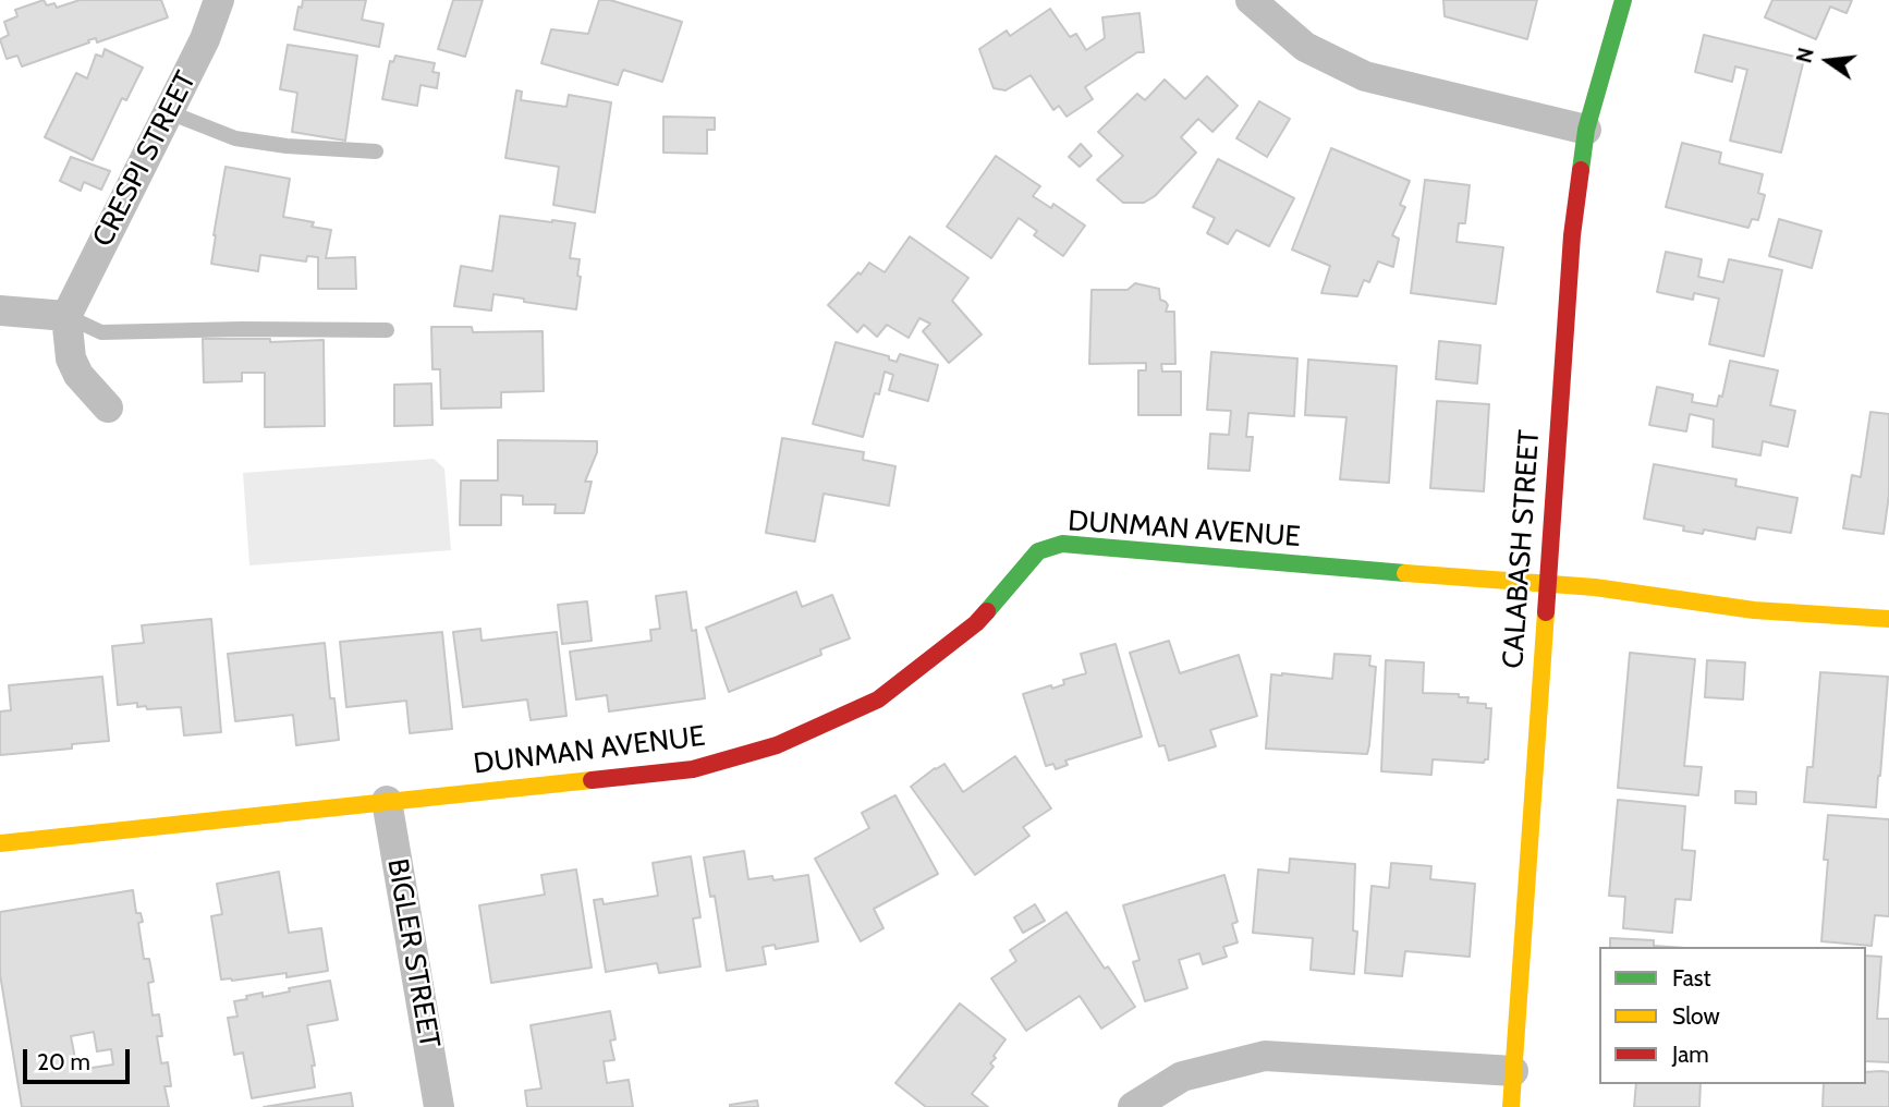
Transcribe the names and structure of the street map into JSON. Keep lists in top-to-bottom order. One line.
{"streets":{"street":["CRESPI STREET","DUNMAN AVENUE","CALABASH STREET","BIGLER STREET"]},"crossings":[["DUNMAN AVENUE","CALABASH STREET"],["DUNMAN AVENUE","BIGLER STREET"]],"legend":["Fast","Slow","Jam"],"scale_bar":"20 m","north":"left"}
